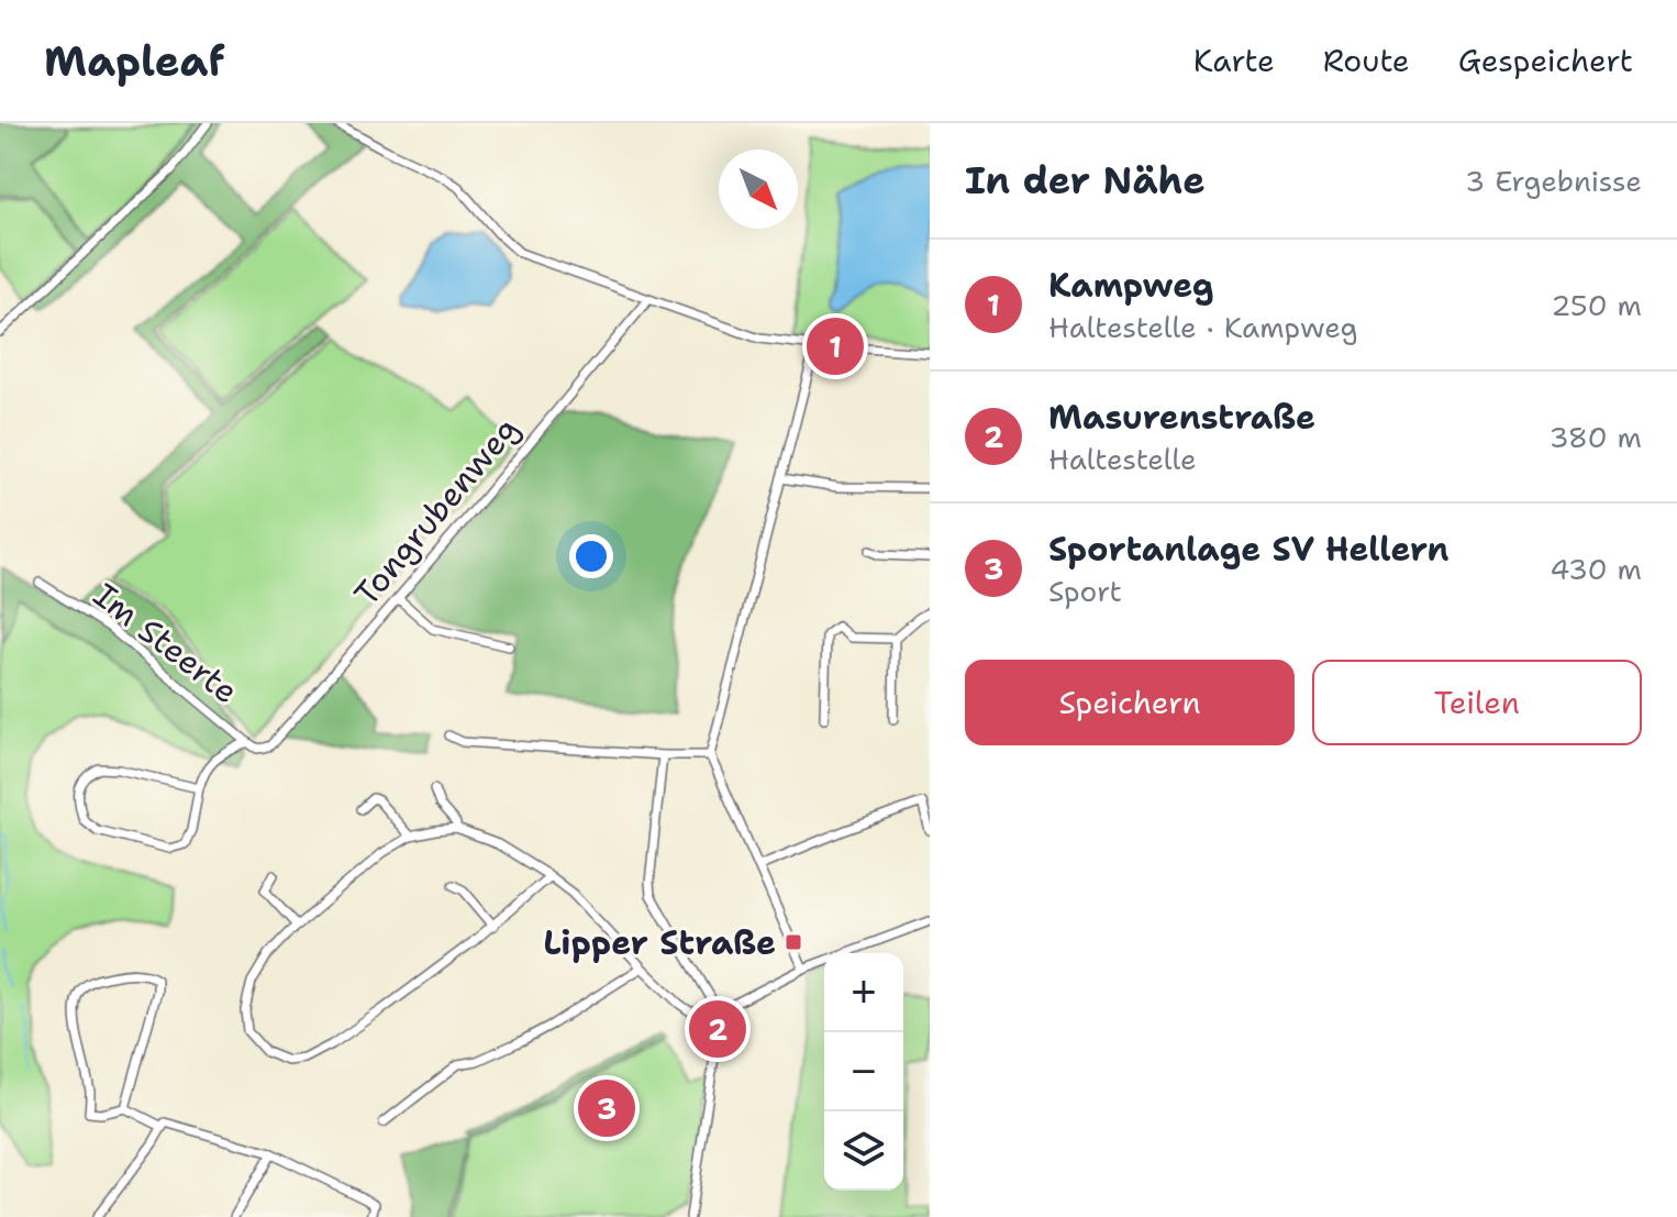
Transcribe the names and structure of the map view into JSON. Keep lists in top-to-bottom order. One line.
{"streets":{"street":["Tongrubenweg","Im Steerte"]},"crossings":[["Tongrubenweg","Im Steerte"]],"places":{"transit":["Lipper Straße"]},"north":"bottom right","page":{"header":"Mapleaf","nav":["Karte","Route","Gespeichert"],"heading":["In der Nähe","3 Ergebnisse"],"list":[{"mark":"1","name":"Kampweg","note":"Haltestelle · Kampweg","value":"250 m"},{"mark":"2","name":"Masurenstraße","note":"Haltestelle","value":"380 m"},{"mark":"3","name":"Sportanlage SV Hellern","note":"Sport","value":"430 m"}],"pins":["1","2","3"],"buttons":["Speichern","Teilen"],"map_buttons":["+","−"]}}
